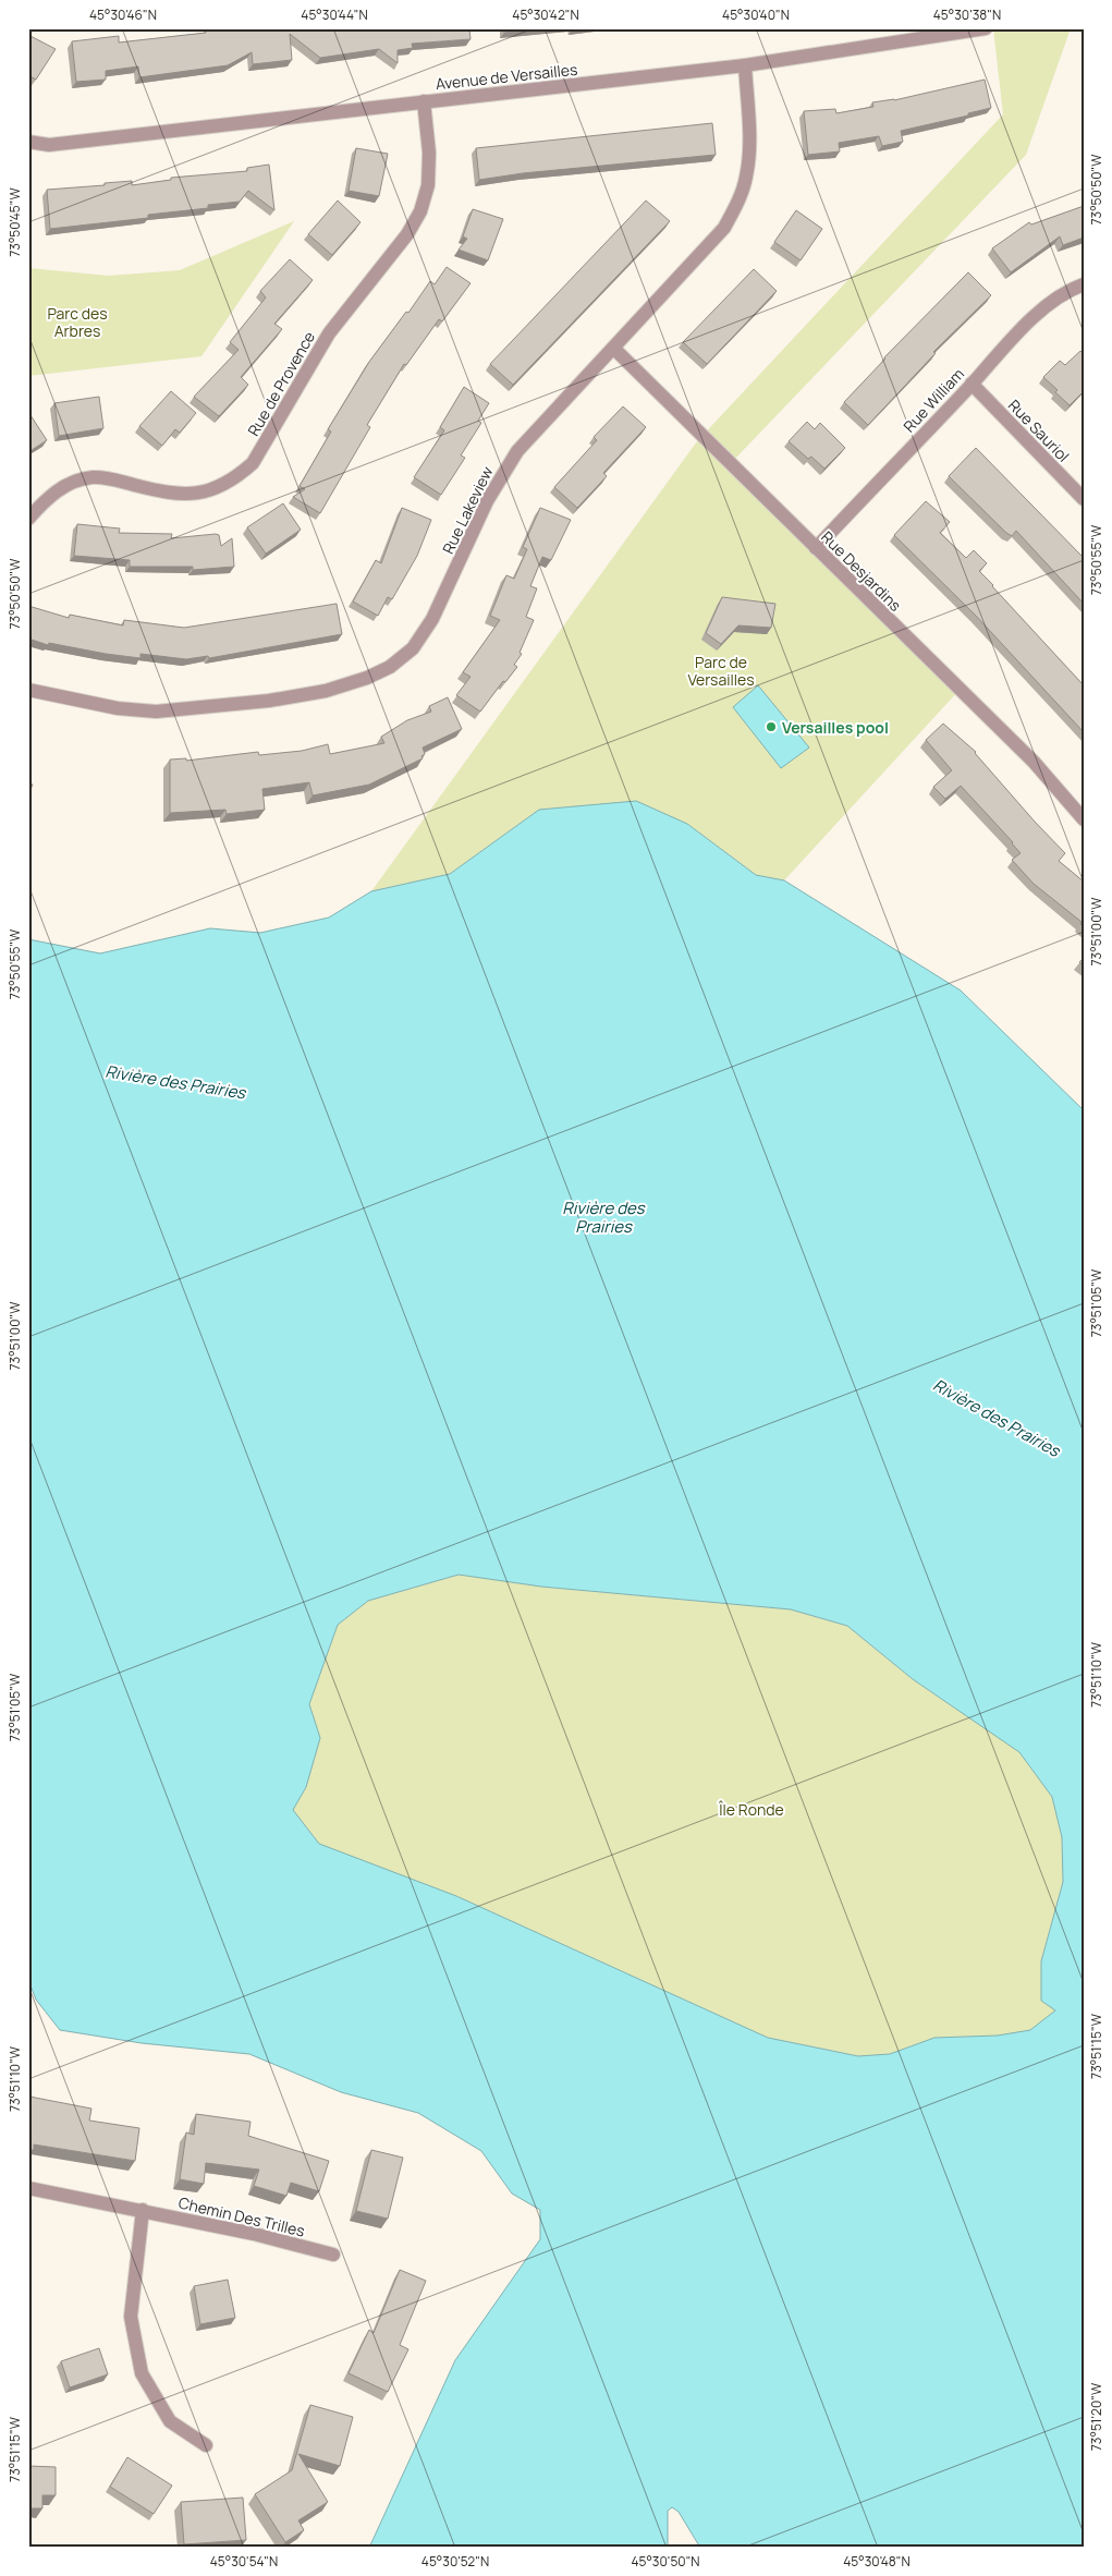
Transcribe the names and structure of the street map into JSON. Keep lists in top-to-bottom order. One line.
{"streets":{"street":["Avenue de Versailles","Rue de Provence","Rue William","Rue Sauriol","Rue Lakeview","Rue Desjardins","Chemin Des Trilles"]},"crossings":[["Avenue de Versailles","Rue de Provence"],["Avenue de Versailles","Rue Lakeview"],["Rue William","Rue Sauriol"],["Rue William","Rue Desjardins"],["Rue Lakeview","Rue Desjardins"]],"water":["Rivière des Prairies"],"parks":["Parc des Arbres","Parc de Versailles","Île Ronde"],"places":["Versailles pool"],"coordinates":["45°30'46\"N","45°30'44\"N","45°30'42\"N","45°30'40\"N","45°30'38\"N","73°50'50\"W","73°50'45\"W","73°50'55\"W","73°51'00\"W","73°51'05\"W","73°51'10\"W","73°51'15\"W","73°51'20\"W","45°30'54\"N","45°30'52\"N","45°30'50\"N","45°30'48\"N"]}
